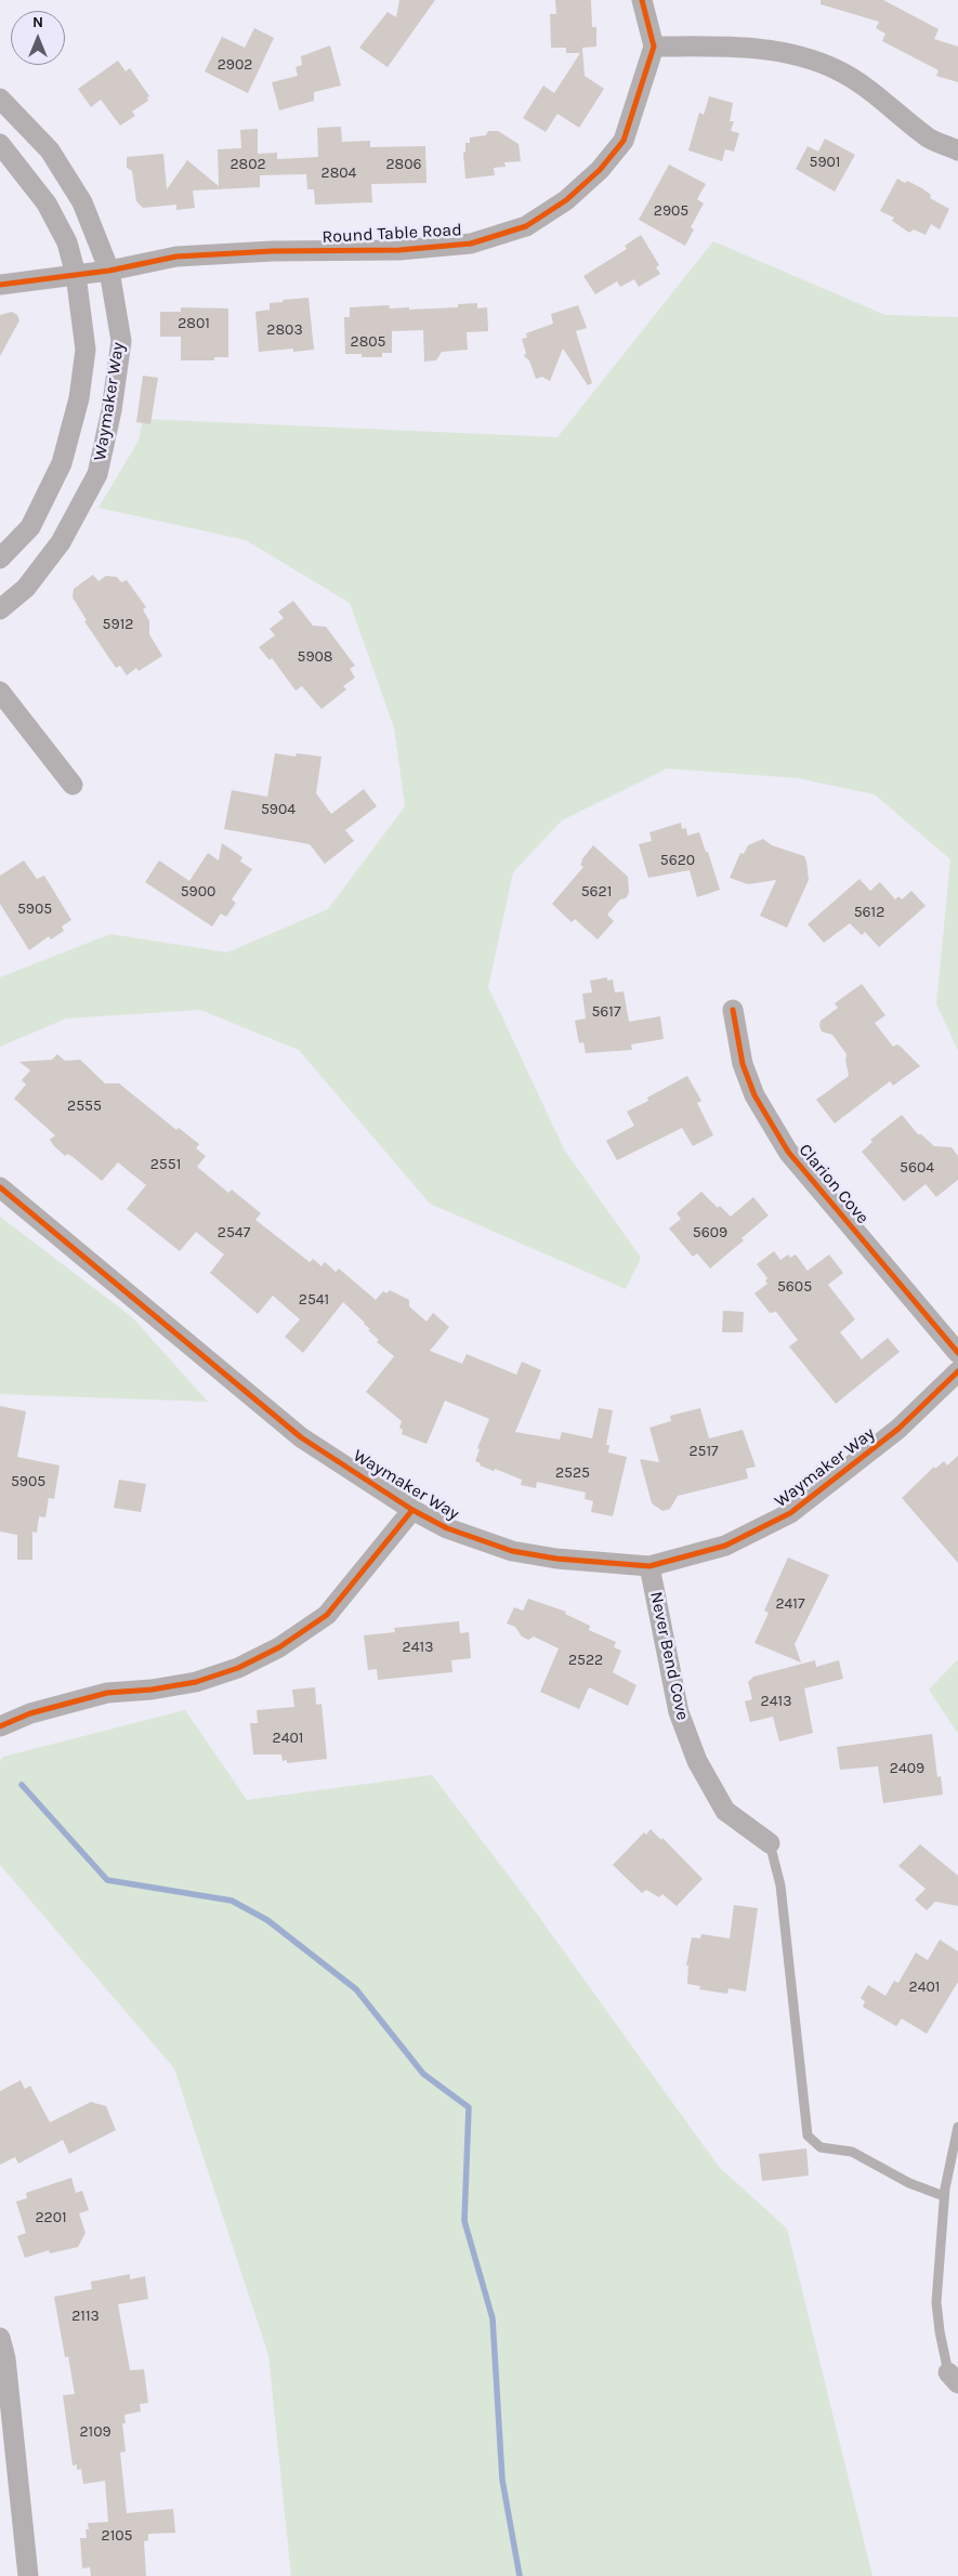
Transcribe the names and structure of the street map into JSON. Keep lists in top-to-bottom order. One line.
{"streets":{"street":["Round Table Road","Waymaker Way","Clarion Cove","Never Bend Cove"]},"crossings":[["Round Table Road","Waymaker Way"],["Waymaker Way","Never Bend Cove"]],"house_numbers":["2902","5901","2802","2806","2804","2905","2801","2803","2805","5912","5908","5904","5620","5900","5621","5905","5612","5617","2555","2551","5604","2547","5609","5605","2541","2517","2525","5905","2417","2413","2522","2413","2401","2409","2401","2201","2113","2109","2105"],"north":"top"}
